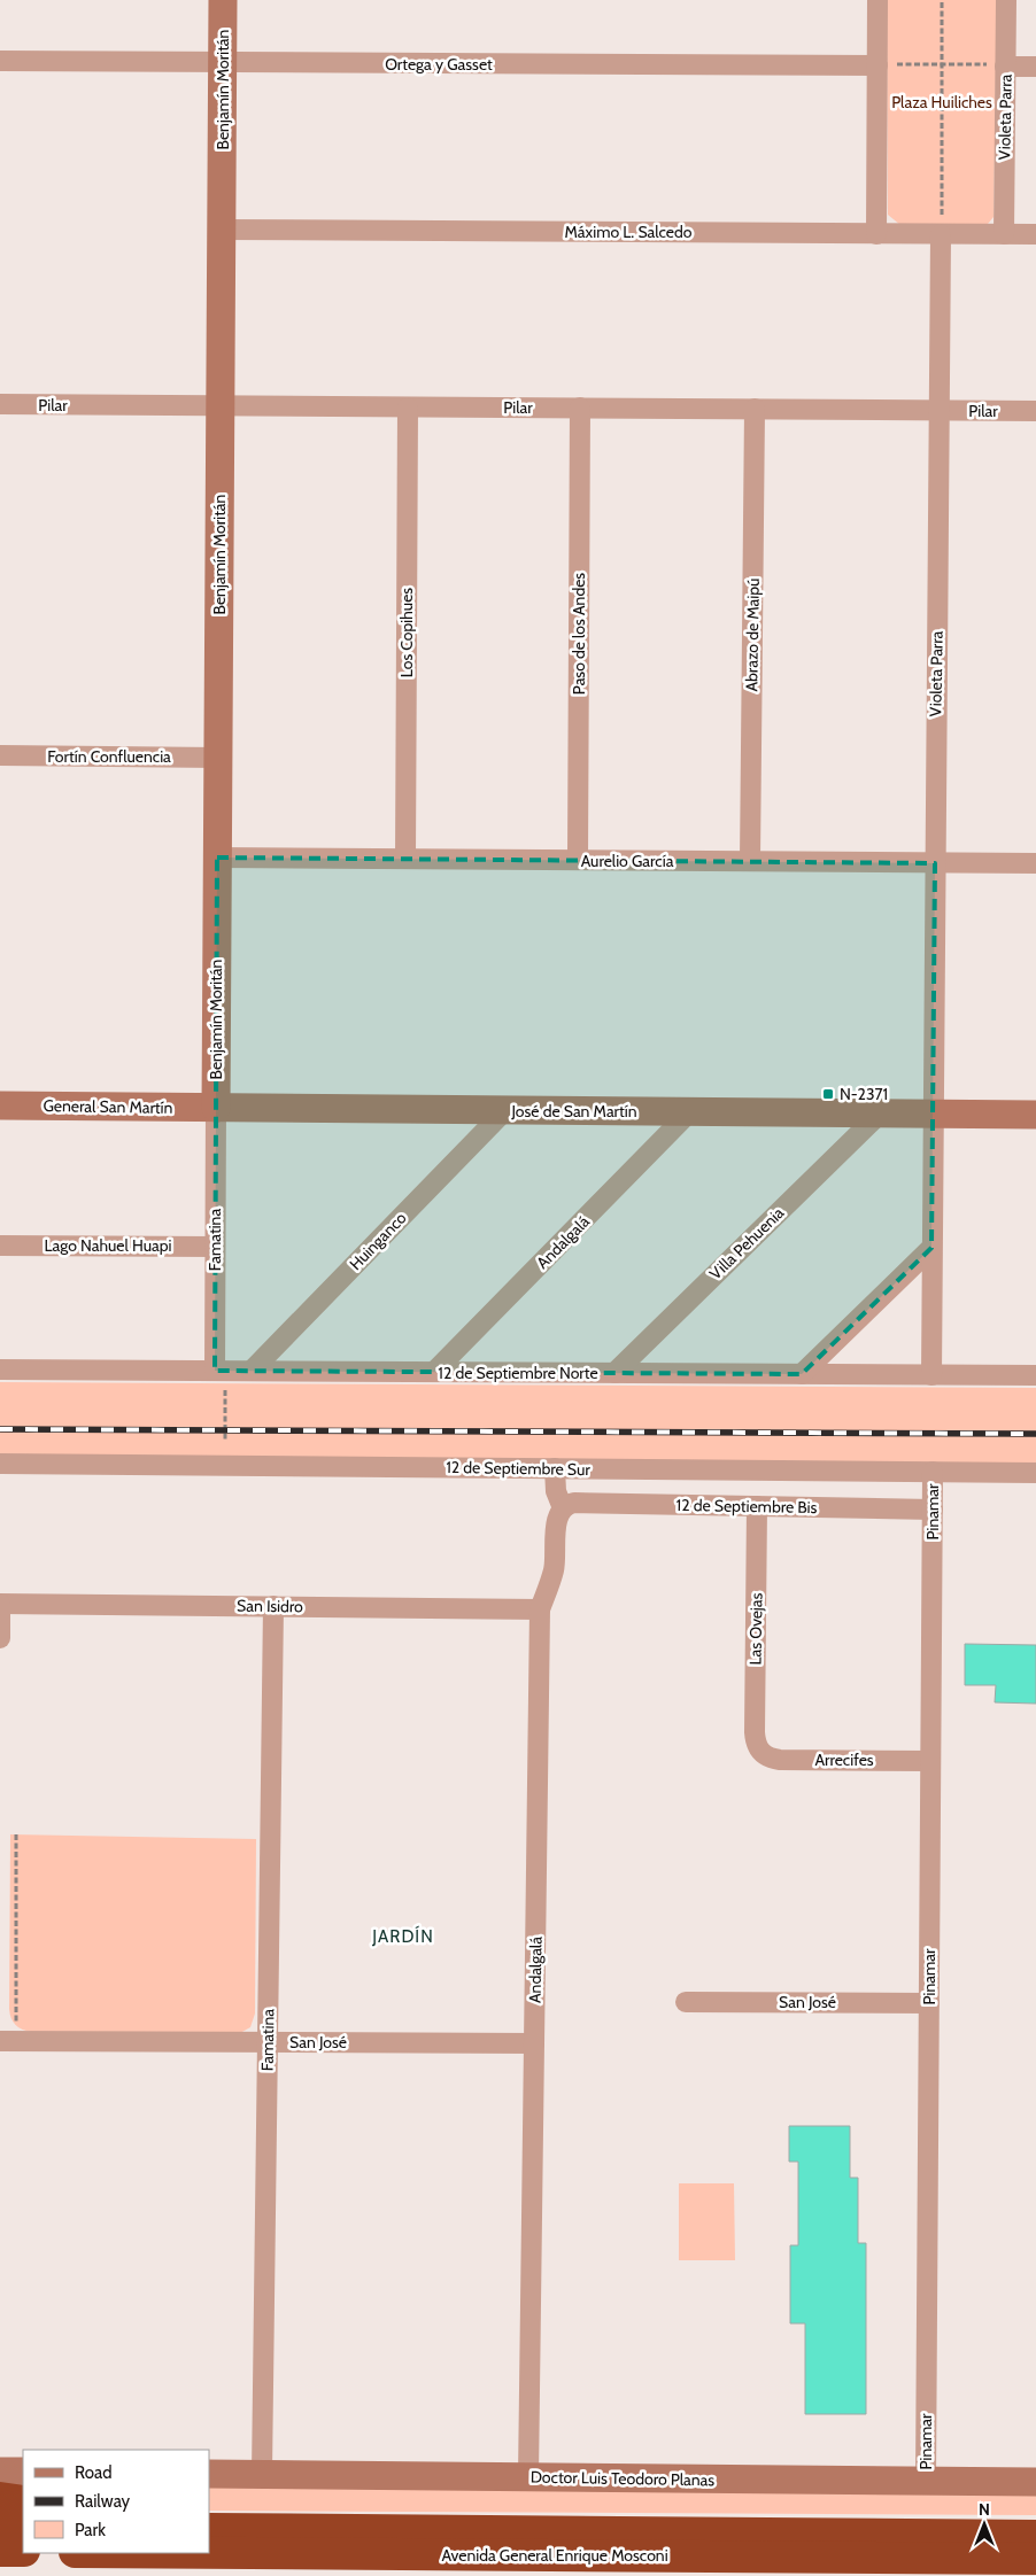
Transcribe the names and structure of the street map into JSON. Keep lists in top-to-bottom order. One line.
{"streets":{"highway":["Avenida General Enrique Mosconi"],"street":["Ortega y Gasset","Benjamín Moritán","Violeta Parra","Máximo L. Salcedo","Pilar","Los Copihues","Paso de los Andes","Abrazo de Maipú","Fortín Confluencia","Aurelio García","General San Martín","José de San Martín","Famatina","Huinganco","Andalgalá","Villa Pehuenia","Lago Nahuel Huapi","12 de Septiembre Norte","12 de Septiembre Sur","12 de Septiembre Bis","Pinamar","San Isidro","Las Ovejas","Arrecifes","San José","Doctor Luis Teodoro Planas"]},"crossings":[["Ortega y Gasset","Benjamín Moritán"],["Benjamín Moritán","Máximo L. Salcedo"],["Benjamín Moritán","Pilar"],["Benjamín Moritán","Fortín Confluencia"],["Benjamín Moritán","Aurelio García"],["Benjamín Moritán","General San Martín"],["Benjamín Moritán","José de San Martín"],["Benjamín Moritán","Famatina"],["Violeta Parra","Máximo L. Salcedo"],["Violeta Parra","Pilar"],["Violeta Parra","Aurelio García"],["Violeta Parra","José de San Martín"],["Pilar","Los Copihues"],["Pilar","Paso de los Andes"],["Pilar","Abrazo de Maipú"],["Los Copihues","Aurelio García"],["Paso de los Andes","Aurelio García"],["Abrazo de Maipú","Aurelio García"],["General San Martín","José de San Martín"],["General San Martín","Famatina"],["José de San Martín","Famatina"],["José de San Martín","Huinganco"],["José de San Martín","Andalgalá"],["José de San Martín","Villa Pehuenia"],["Famatina","Lago Nahuel Huapi"],["Famatina","12 de Septiembre Norte"],["Famatina","San Isidro"],["Famatina","San José"],["Famatina","Doctor Luis Teodoro Planas"],["Huinganco","12 de Septiembre Norte"],["Andalgalá","12 de Septiembre Norte"],["Andalgalá","12 de Septiembre Bis"],["Andalgalá","San Isidro"],["Andalgalá","San José"],["Andalgalá","Doctor Luis Teodoro Planas"],["Villa Pehuenia","12 de Septiembre Norte"],["12 de Septiembre Sur","Pinamar"],["12 de Septiembre Bis","Pinamar"],["12 de Septiembre Bis","Las Ovejas"],["Pinamar","Arrecifes"],["Pinamar","San José"],["Pinamar","Doctor Luis Teodoro Planas"],["Las Ovejas","Arrecifes"]],"districts":["JARDÍN"],"parks":["Plaza Huiliches"],"places":{"transit":["N-2371"]},"legend":["Road","Railway","Park"],"north":"top"}
